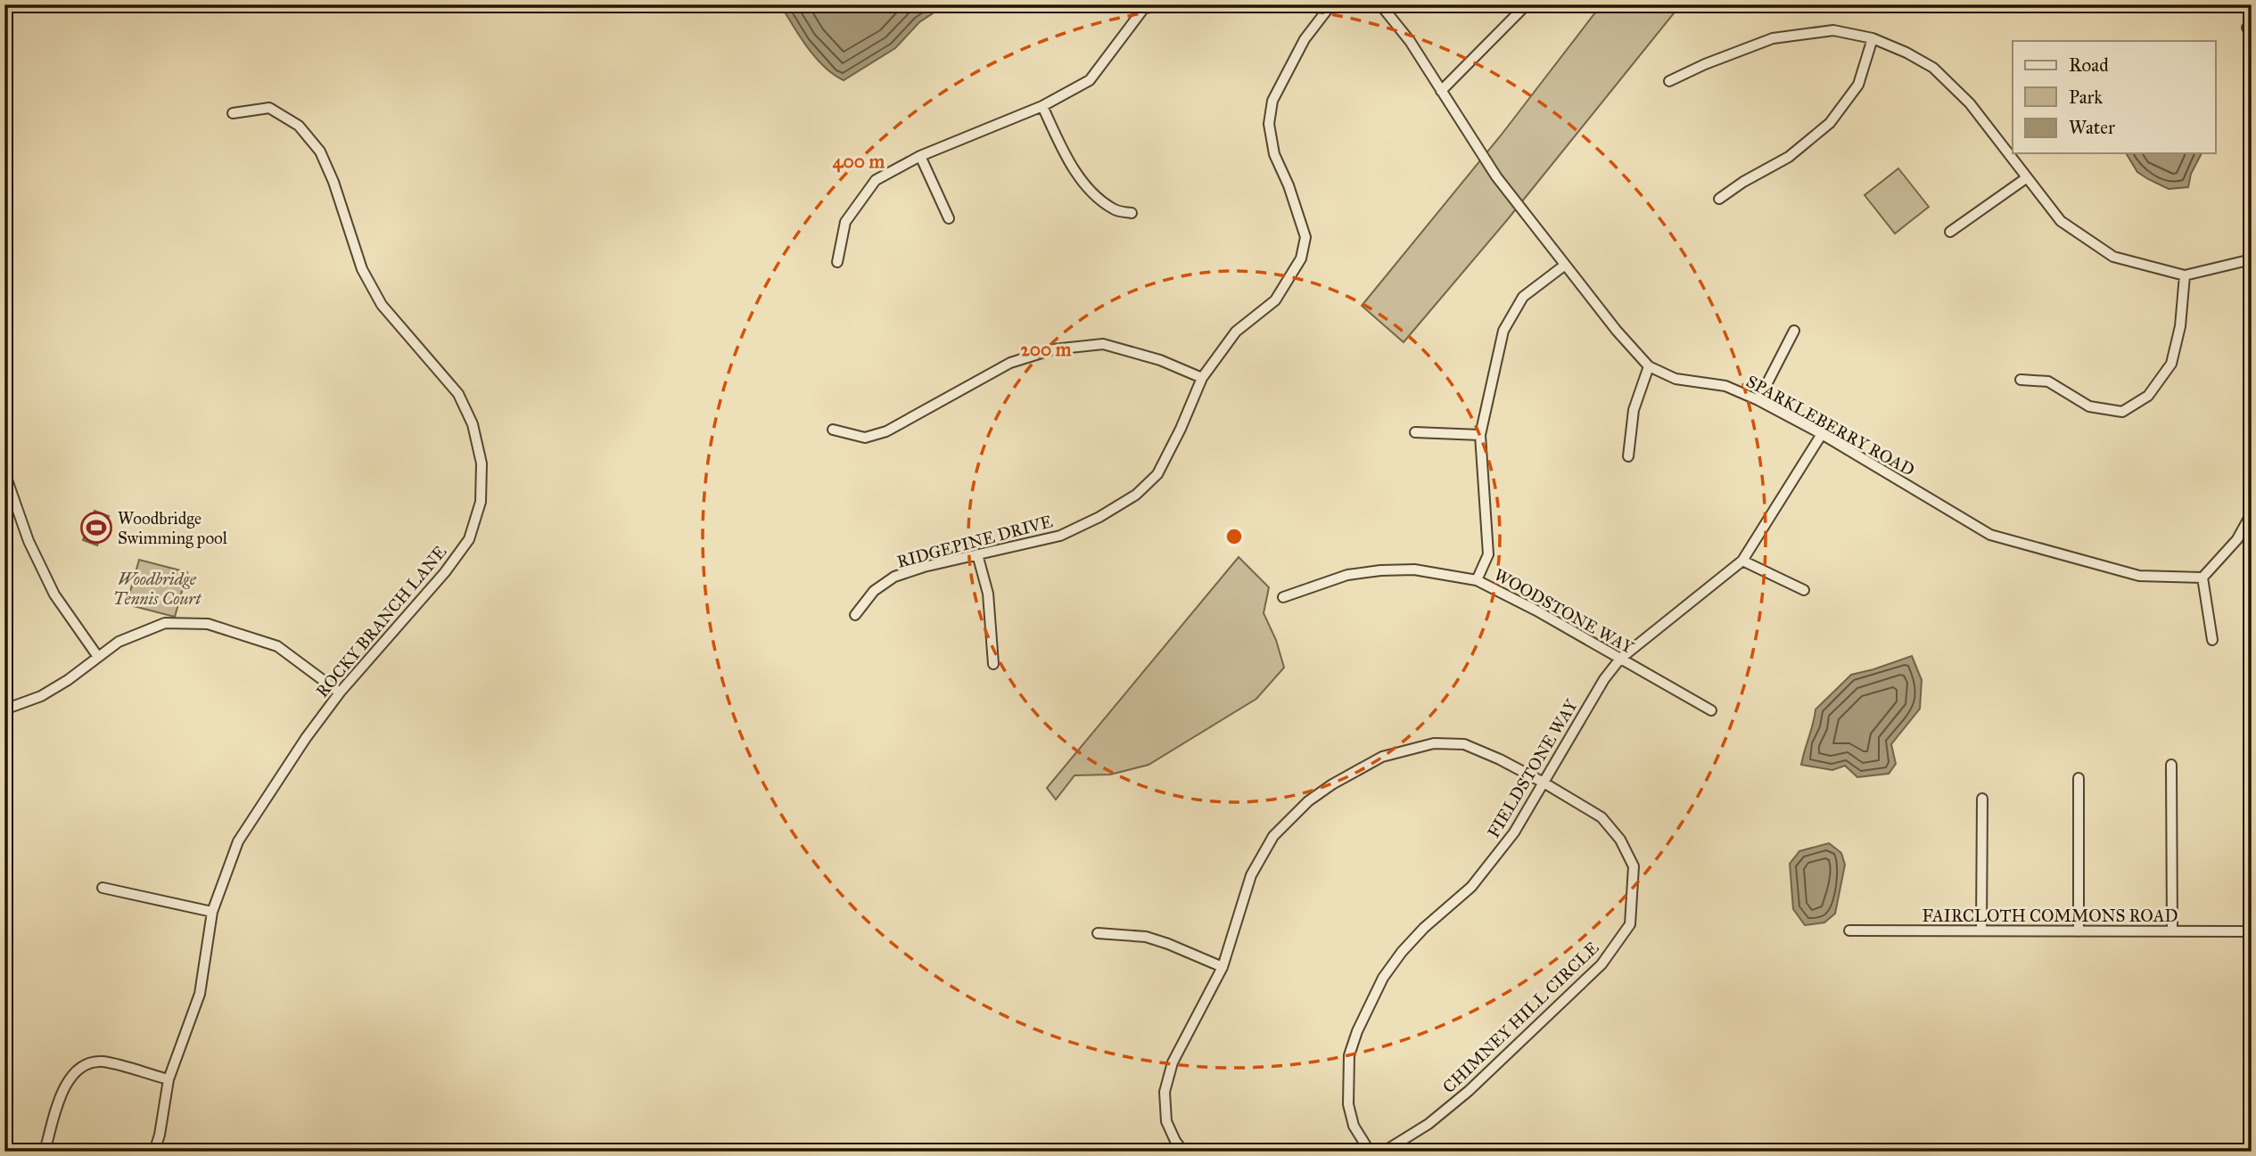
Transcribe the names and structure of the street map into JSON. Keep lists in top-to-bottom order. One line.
{"streets":{"street":["SPARKLEBERRY ROAD","RIDGEPINE DRIVE","WOODSTONE WAY","ROCKY BRANCH LANE","FIELDSTONE WAY","FAIRCLOTH COMMONS ROAD","CHIMNEY HILL CIRCLE"]},"crossings":[["SPARKLEBERRY ROAD","FIELDSTONE WAY"],["WOODSTONE WAY","FIELDSTONE WAY"],["FIELDSTONE WAY","CHIMNEY HILL CIRCLE"]],"parks":["Woodbridge Tennis Court"],"places":{"sports":["Woodbridge Swimming pool"]},"legend":["Road","Park","Water"],"rings":["400 m","200 m"]}
